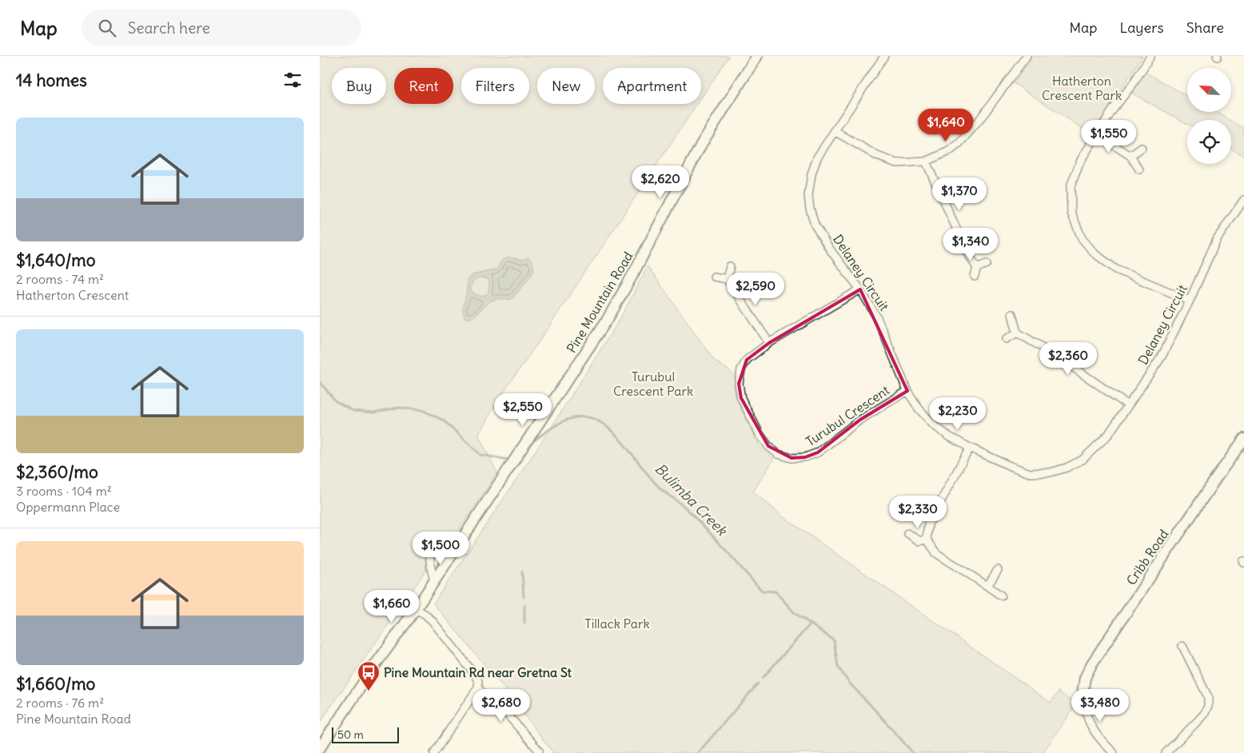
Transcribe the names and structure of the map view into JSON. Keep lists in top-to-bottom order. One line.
{"streets":{"main road":["Pine Mountain Road","Cribb Road"],"street":["Delaney Circuit","Turubul Crescent"]},"crossings":[["Delaney Circuit","Turubul Crescent"]],"water":["Bulimba Creek"],"parks":["Hatherton Crescent Park","Turubul Crescent Park","Tillack Park"],"places":{"bus stop":["Pine Mountain Rd near Gretna St"]},"scale_bar":"50 m","north":"top left","page":{"header":"Map","search":"Search here","nav":["Map","Layers","Share"],"heading":"14 homes","chip":["Buy","Rent","Filters","New","Apartment"],"list":[{"name":"$1,640/mo","note":"2 rooms · 74 m² · Hatherton Crescent"},{"name":"$2,360/mo","note":"3 rooms · 104 m² · Oppermann Place"},{"name":"$1,660/mo","note":"2 rooms · 76 m² · Pine Mountain Road"}],"price":["$1,640","$1,550","$2,620","$1,370","$1,340","$2,590","$2,360","$2,550","$2,230","$2,330","$1,500","$1,660","$2,680","$3,480"],"scale":"50 m"}}
